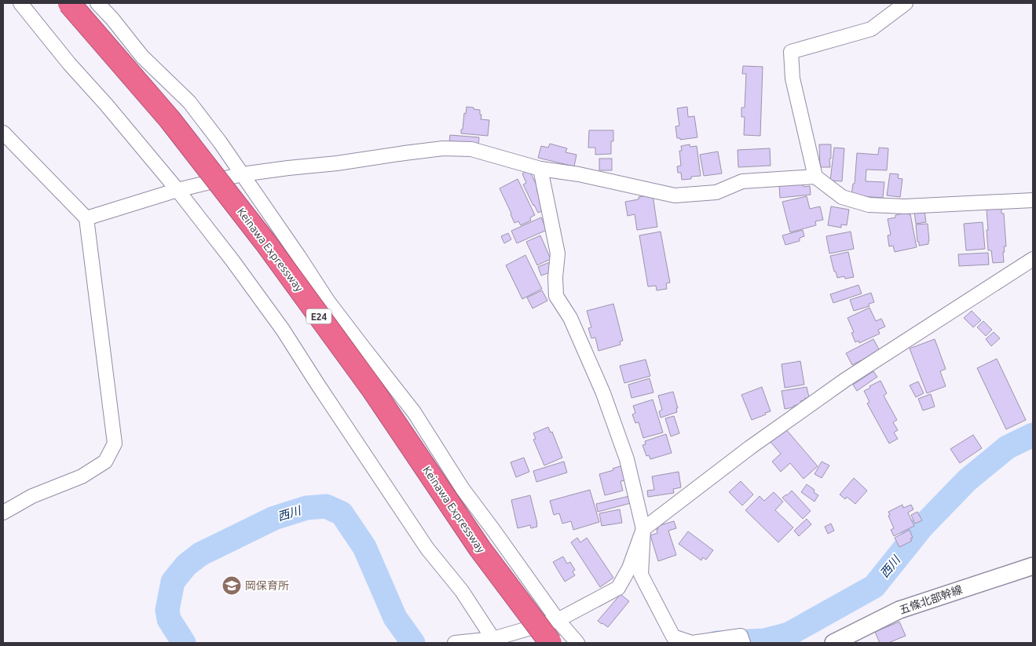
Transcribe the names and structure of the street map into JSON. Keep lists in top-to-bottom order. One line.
{"streets":{"highway":["Keinawa Expressway","E24"],"street":["五條北部幹線"]},"water":["西川"],"places":{"school or university":["岡保育所"]}}
